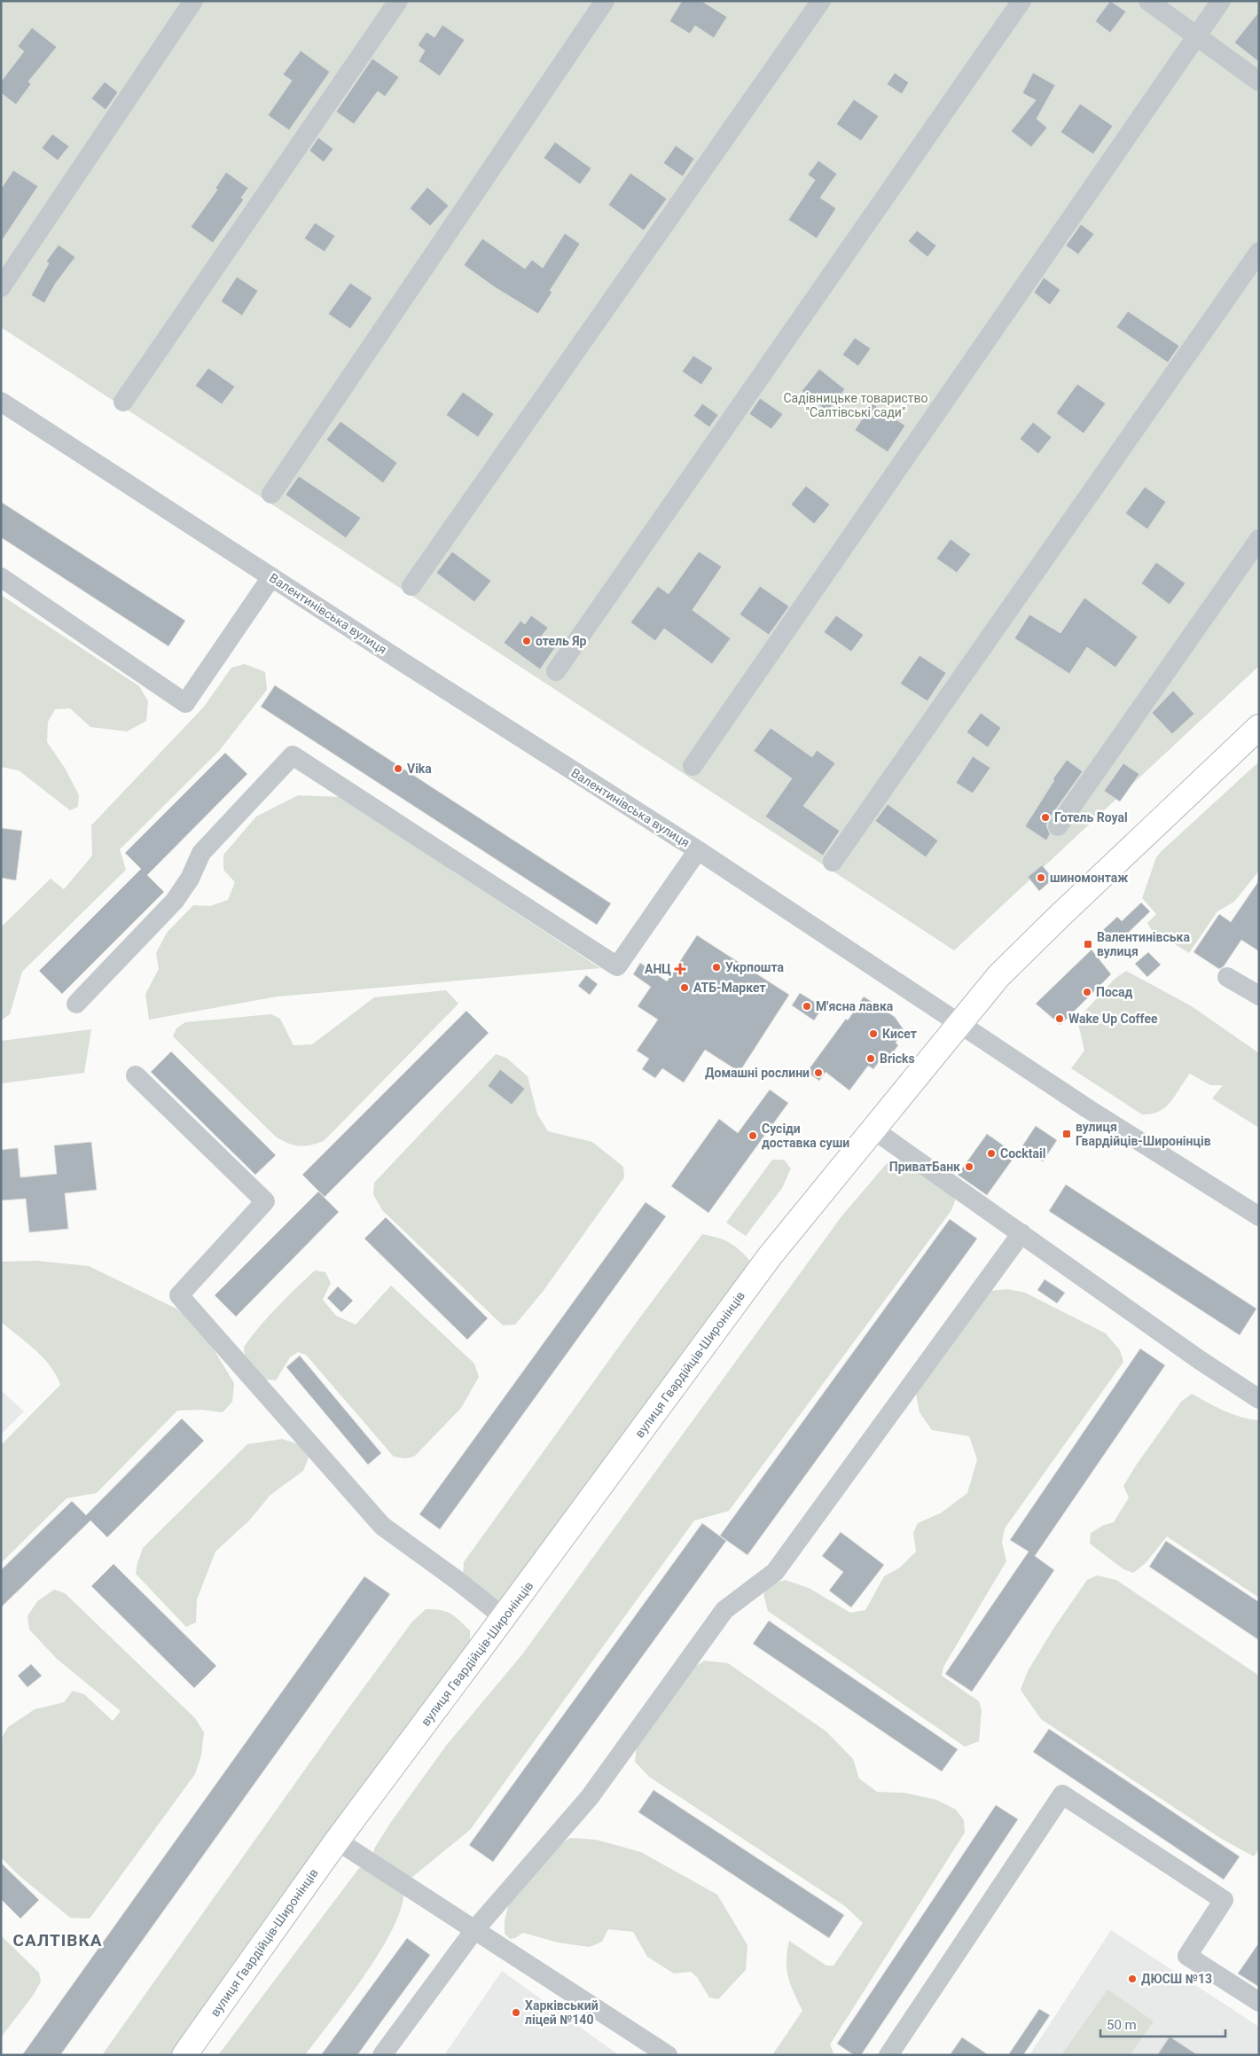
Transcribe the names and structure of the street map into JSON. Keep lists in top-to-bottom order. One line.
{"streets":{"main road":["вулиця Гвардійців-Широнінців"],"street":["Валентинівська вулиця"]},"crossings":[["Валентинівська вулиця","вулиця Гвардійців-Широнінців"]],"districts":["САЛТІВКА"],"parks":["Садівницьке товариство \"Салтівські сади\""],"places":{"other":["отель Яр","Vika","Готель Royal","шиномонтаж","Укрпошта","АТБ-Маркет","Посад","М'ясна лавка","Wake Up Coffee","Кисет","Bricks","Домашні рослини","Сусіди доставка суши","Cocktail","ПриватБанк","ДЮСШ №13","Харківський ліцей №140"],"transit":["Валентинівська вулиця","вулиця Гвардійців-Широнінців"],"health":["АНЦ"]},"scale_bar":"50 m"}
